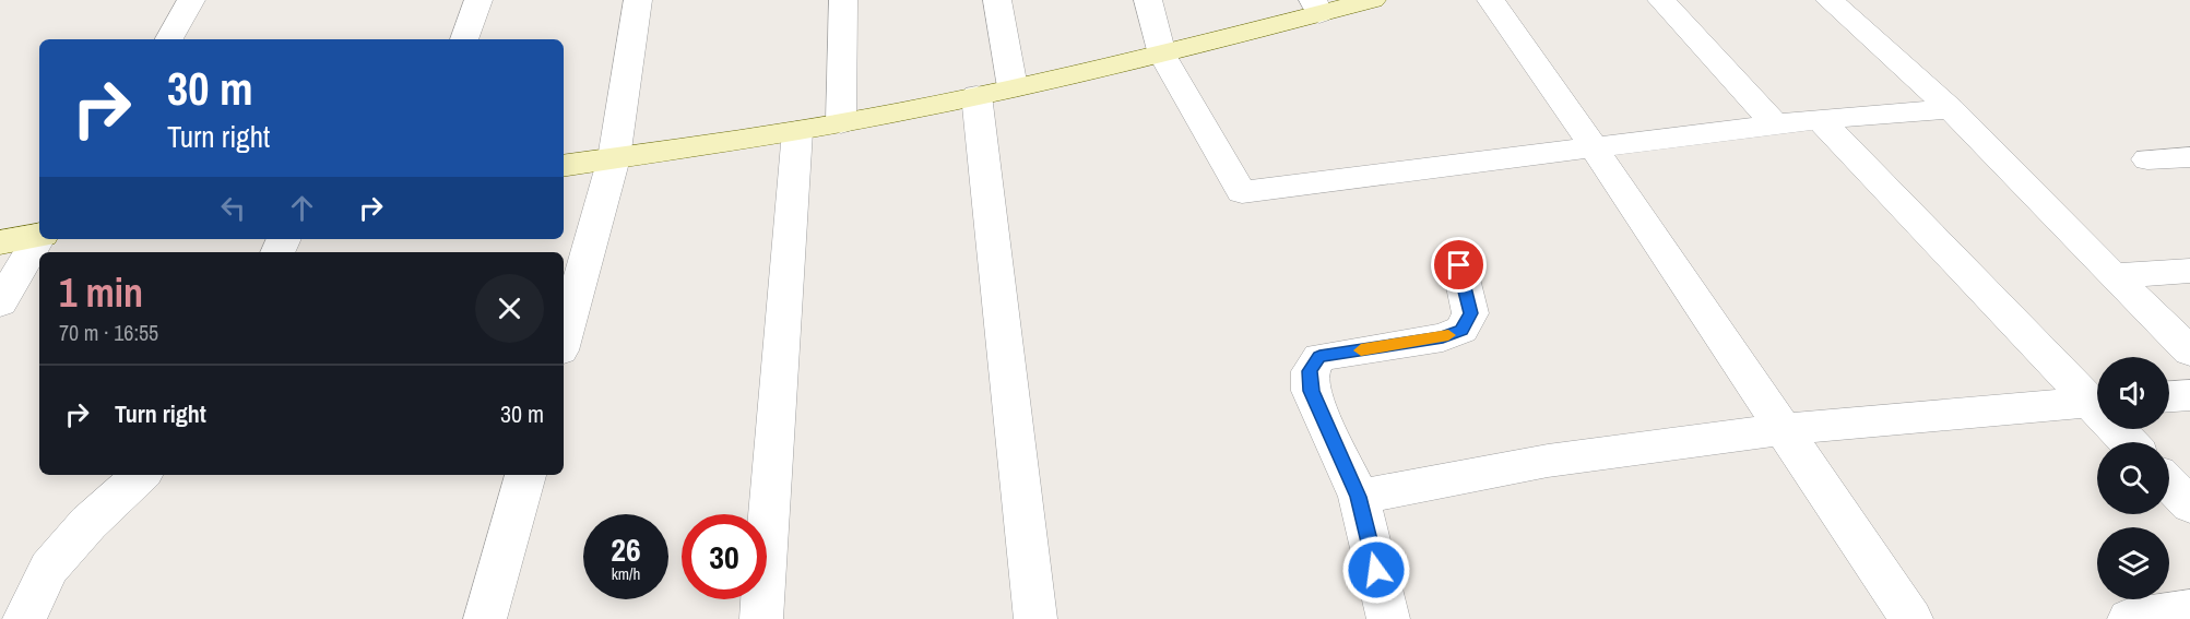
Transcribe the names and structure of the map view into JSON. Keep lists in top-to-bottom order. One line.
{"page":{"turn":["30 m","Turn right"],"heading":["1 min","70 m · 16:55"],"list":[{"name":"Turn right","value":"30 m"}],"speed":"26 km/h","limit":"30"}}
